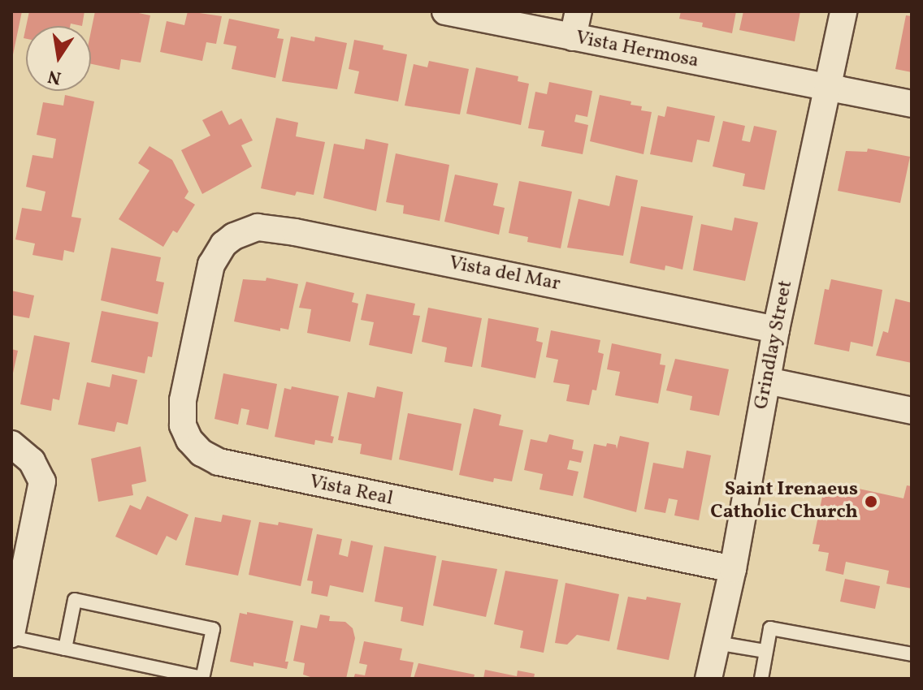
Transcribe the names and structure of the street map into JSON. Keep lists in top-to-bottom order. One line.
{"streets":{"street":["Vista Hermosa","Vista del Mar","Grindlay Street","Vista Real"]},"crossings":[["Vista Hermosa","Grindlay Street"],["Vista del Mar","Grindlay Street"],["Vista del Mar","Vista Real"],["Grindlay Street","Vista Real"]],"places":["Saint Irenaeus Catholic Church"],"north":"bottom"}
